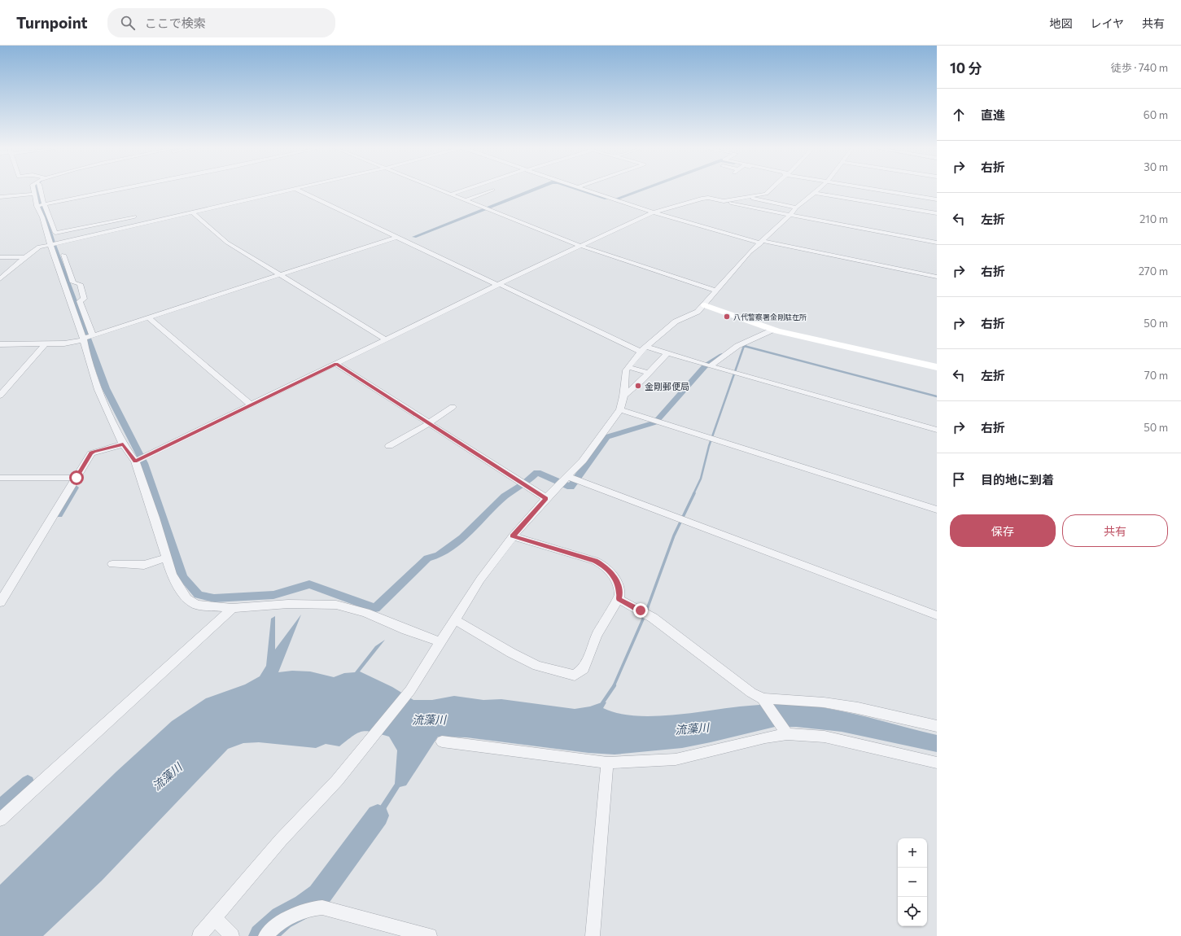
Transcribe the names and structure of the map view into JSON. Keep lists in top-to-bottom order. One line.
{"water":["流藻川"],"places":["八代警察署金剛駐在所","金剛郵便局"],"page":{"header":"Turnpoint","search":"ここで検索","nav":["地図","レイヤ","共有"],"heading":["10 分","徒歩 · 740 m"],"list":[["直進","60 m"],["右折","30 m"],["左折","210 m"],["右折","270 m"],["右折","50 m"],["左折","70 m"],["右折","50 m"],"目的地に到着"],"buttons":["保存","共有"],"map_buttons":["+","−"]}}
